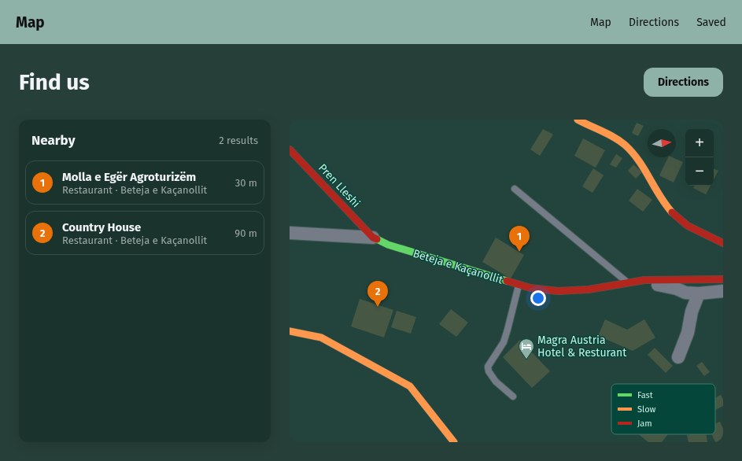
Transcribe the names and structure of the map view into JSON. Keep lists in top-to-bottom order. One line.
{"streets":{"street":["Pren Lleshi","Beteja e Kaçanollit"]},"crossings":[["Pren Lleshi","Beteja e Kaçanollit"]],"places":{"hotel":["Magra Austria Hotel & Resturant"]},"legend":["Fast","Slow","Jam"],"north":"right","page":{"header":"Map","nav":["Map","Directions","Saved"],"buttons":"Directions","title":"Find us","heading":["Nearby","2 results"],"map_buttons":["+","−"],"list":[{"mark":"1","name":"Molla e Egër Agroturizëm","note":"Restaurant · Beteja e Kaçanollit","value":"30 m"},{"mark":"2","name":"Country House","note":"Restaurant · Beteja e Kaçanollit","value":"90 m"}],"pins":["1","2"]}}
